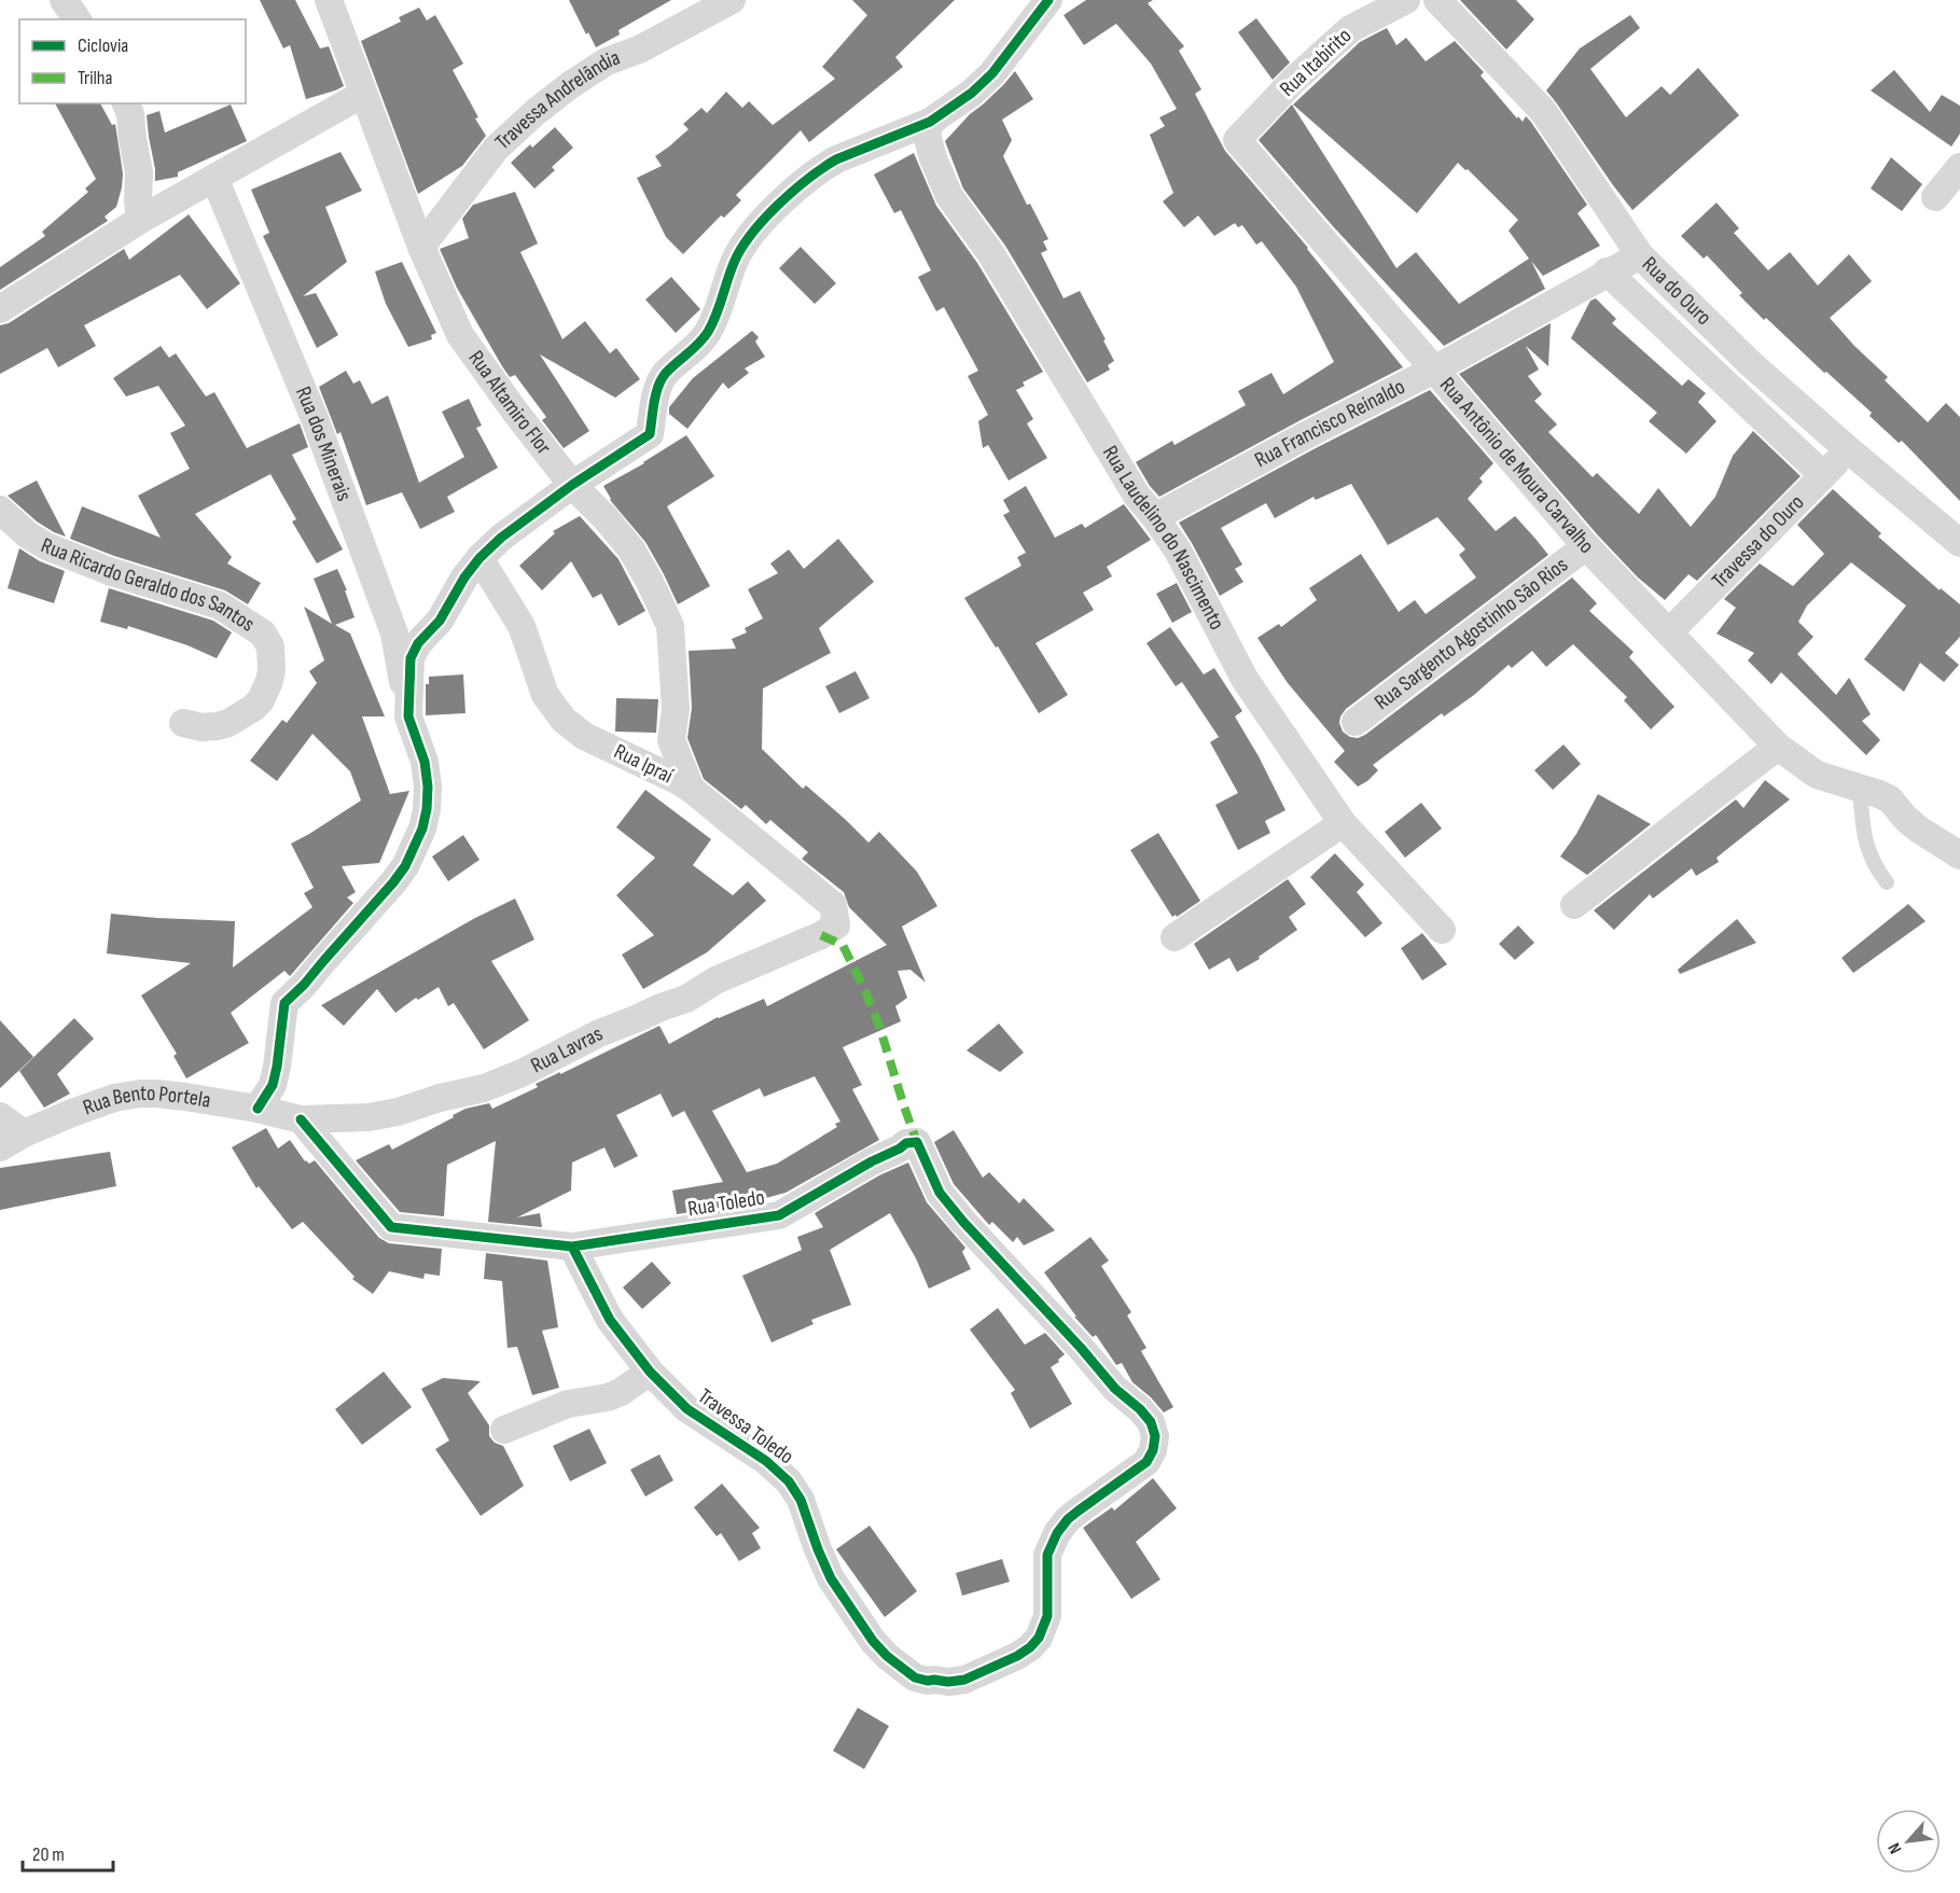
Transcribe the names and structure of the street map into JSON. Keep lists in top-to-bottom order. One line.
{"streets":{"street":["Rua Itabirito","Travessa Andrelândia","Rua do Ouro","Rua Altamiro Flor","Rua Francisco Reinaldo","Rua dos Minerais","Rua Antônio de Moura Carvalho","Rua Laudelino do Nascimento","Travessa do Ouro","Rua Ricardo Geraldo dos Santos","Rua Sargento Agostinho São Rios","Rua Ipraí","Rua Lavras","Rua Bento Portela","Rua Toledo","Travessa Toledo"]},"crossings":[["Rua Itabirito","Rua Antônio de Moura Carvalho"],["Travessa Andrelândia","Rua Altamiro Flor"],["Rua do Ouro","Rua Francisco Reinaldo"],["Rua do Ouro","Travessa do Ouro"],["Rua Altamiro Flor","Rua Ipraí"],["Rua Francisco Reinaldo","Rua Antônio de Moura Carvalho"],["Rua Francisco Reinaldo","Rua Laudelino do Nascimento"],["Rua Antônio de Moura Carvalho","Travessa do Ouro"],["Rua Antônio de Moura Carvalho","Rua Sargento Agostinho São Rios"],["Rua Ipraí","Rua Lavras"],["Rua Lavras","Rua Bento Portela"],["Rua Lavras","Rua Toledo"],["Rua Bento Portela","Rua Toledo"],["Rua Toledo","Travessa Toledo"]],"legend":["Ciclovia","Trilha"],"scale_bar":"20 m","north":"bottom left"}
